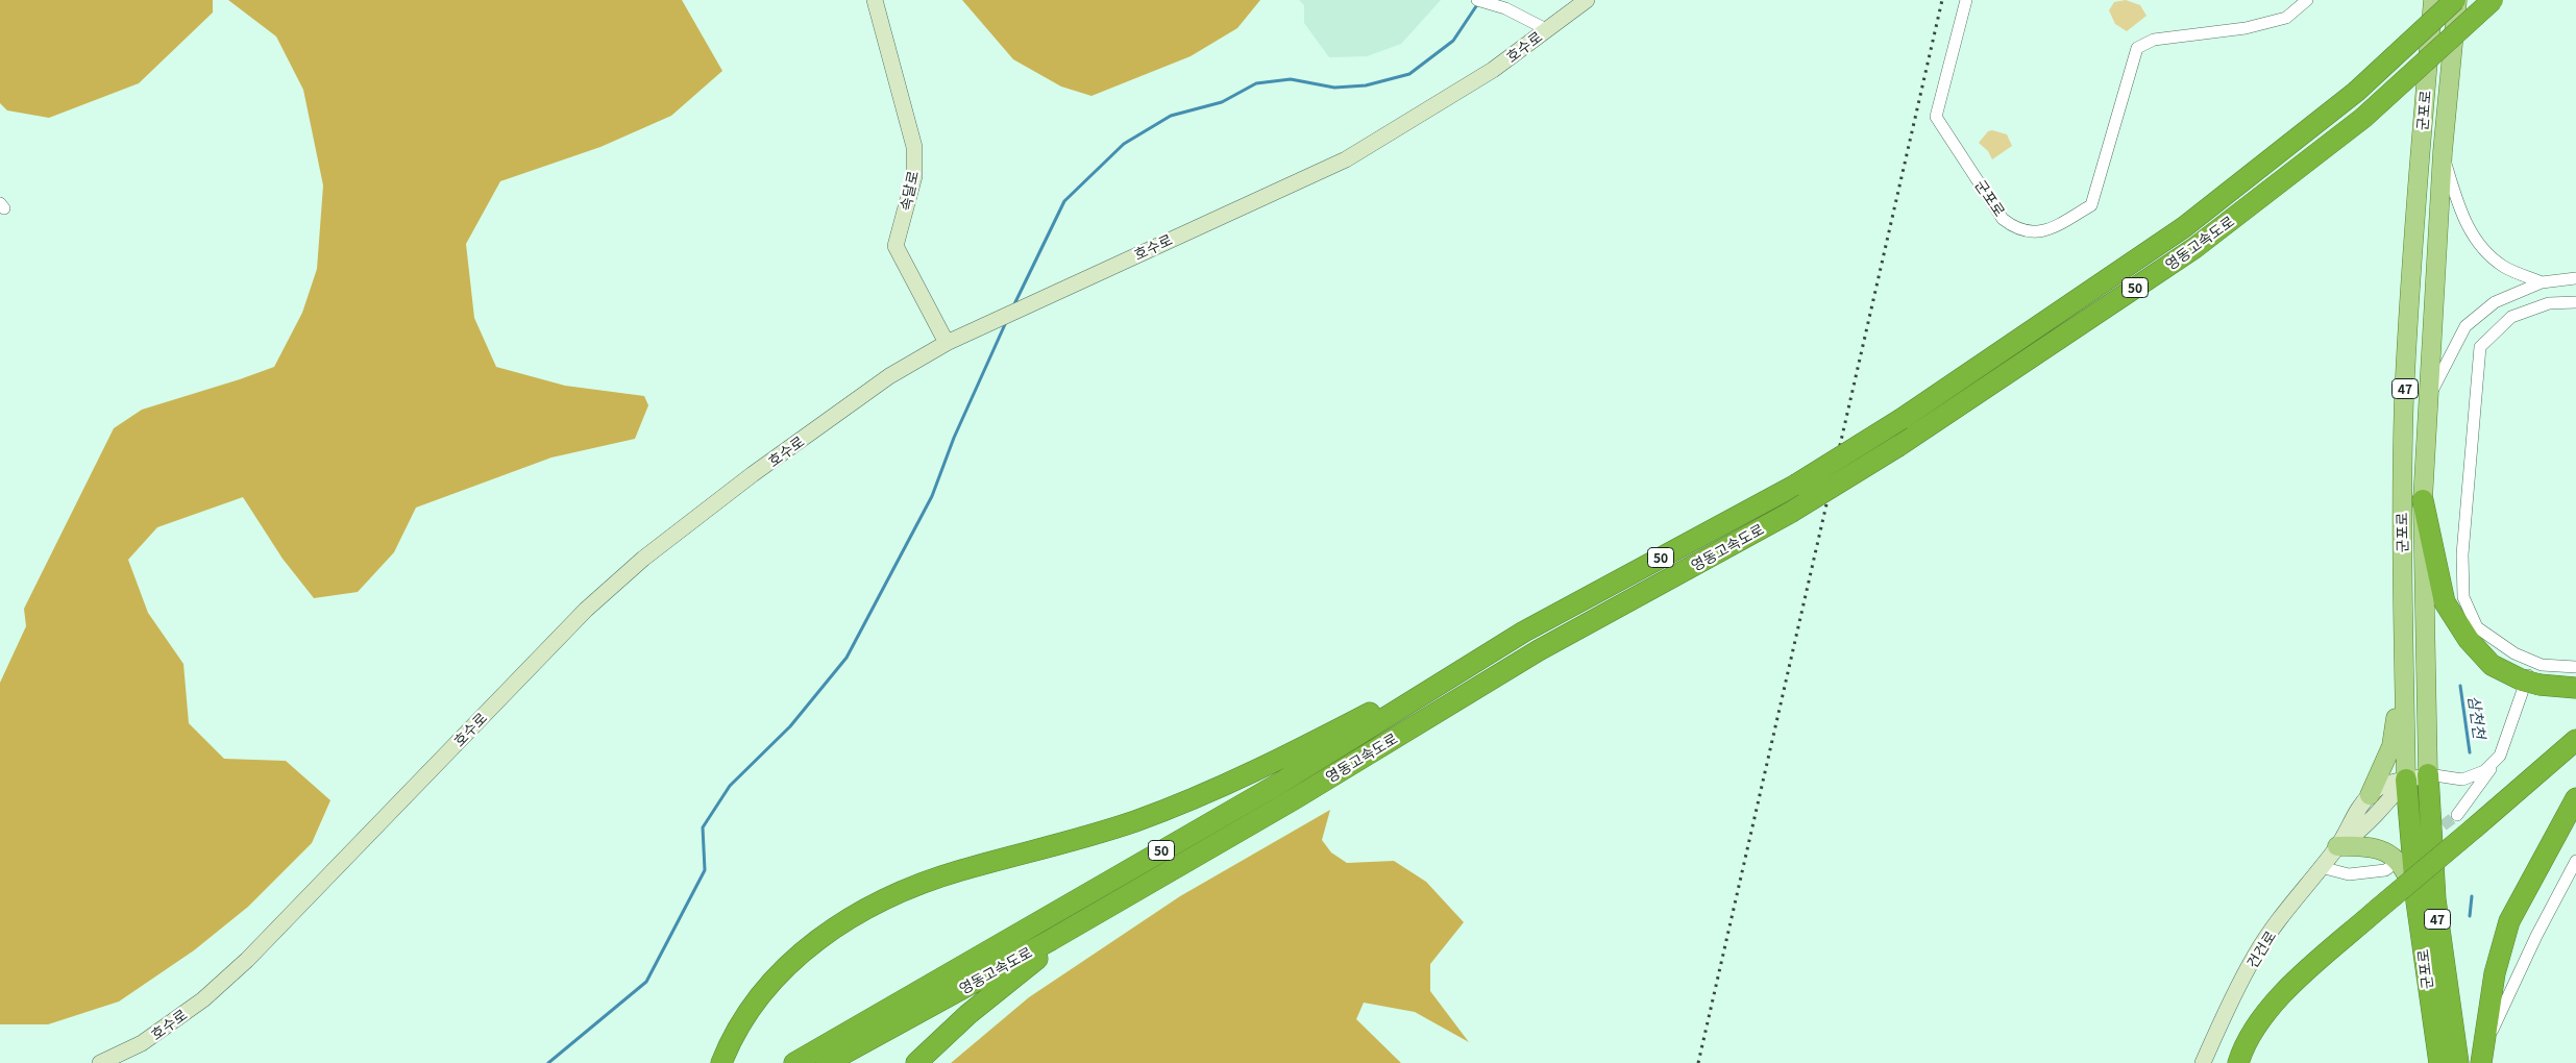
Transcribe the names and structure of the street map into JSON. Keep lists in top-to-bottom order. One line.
{"streets":{"highway":["군포로","영동고속도로","50","47"],"street":["호수로","속달로","건건로"]},"crossings":[["호수로","속달로"],["군포로","영동고속도로"],["군포로","건건로"]],"water":["삼천천"]}
